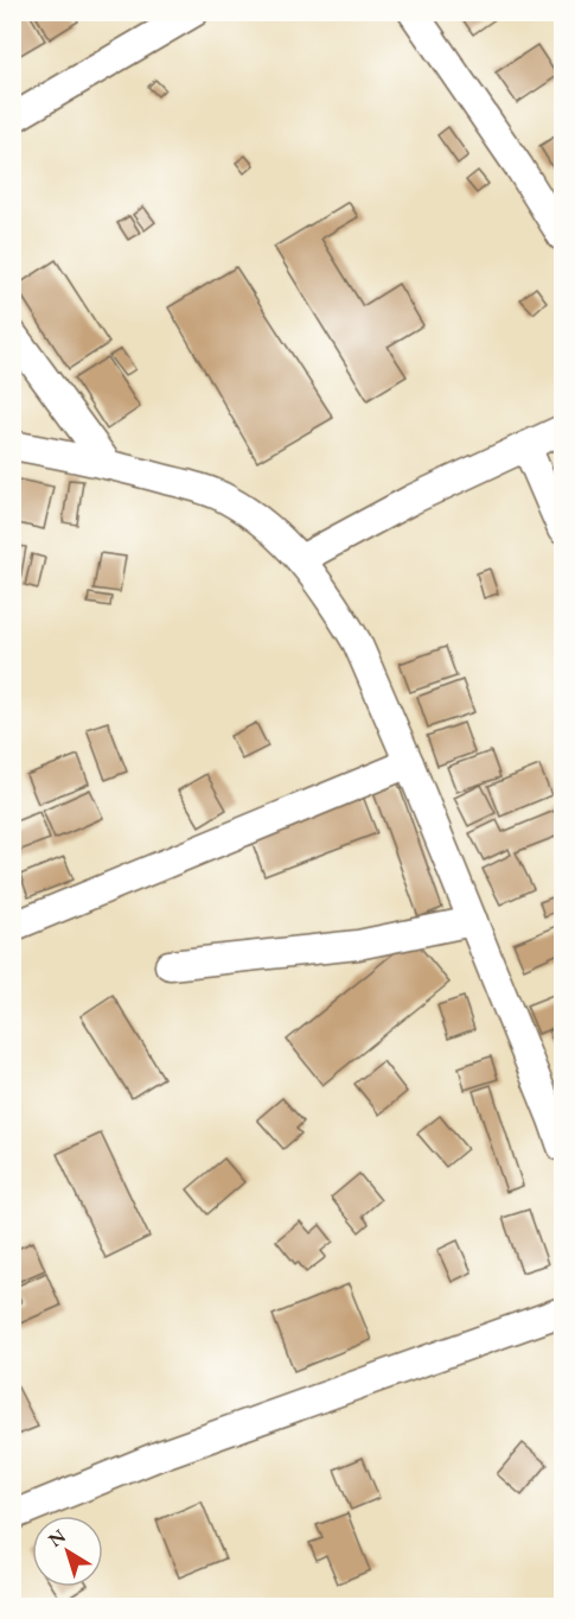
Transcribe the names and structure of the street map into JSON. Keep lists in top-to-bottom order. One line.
{"north":"top left"}
